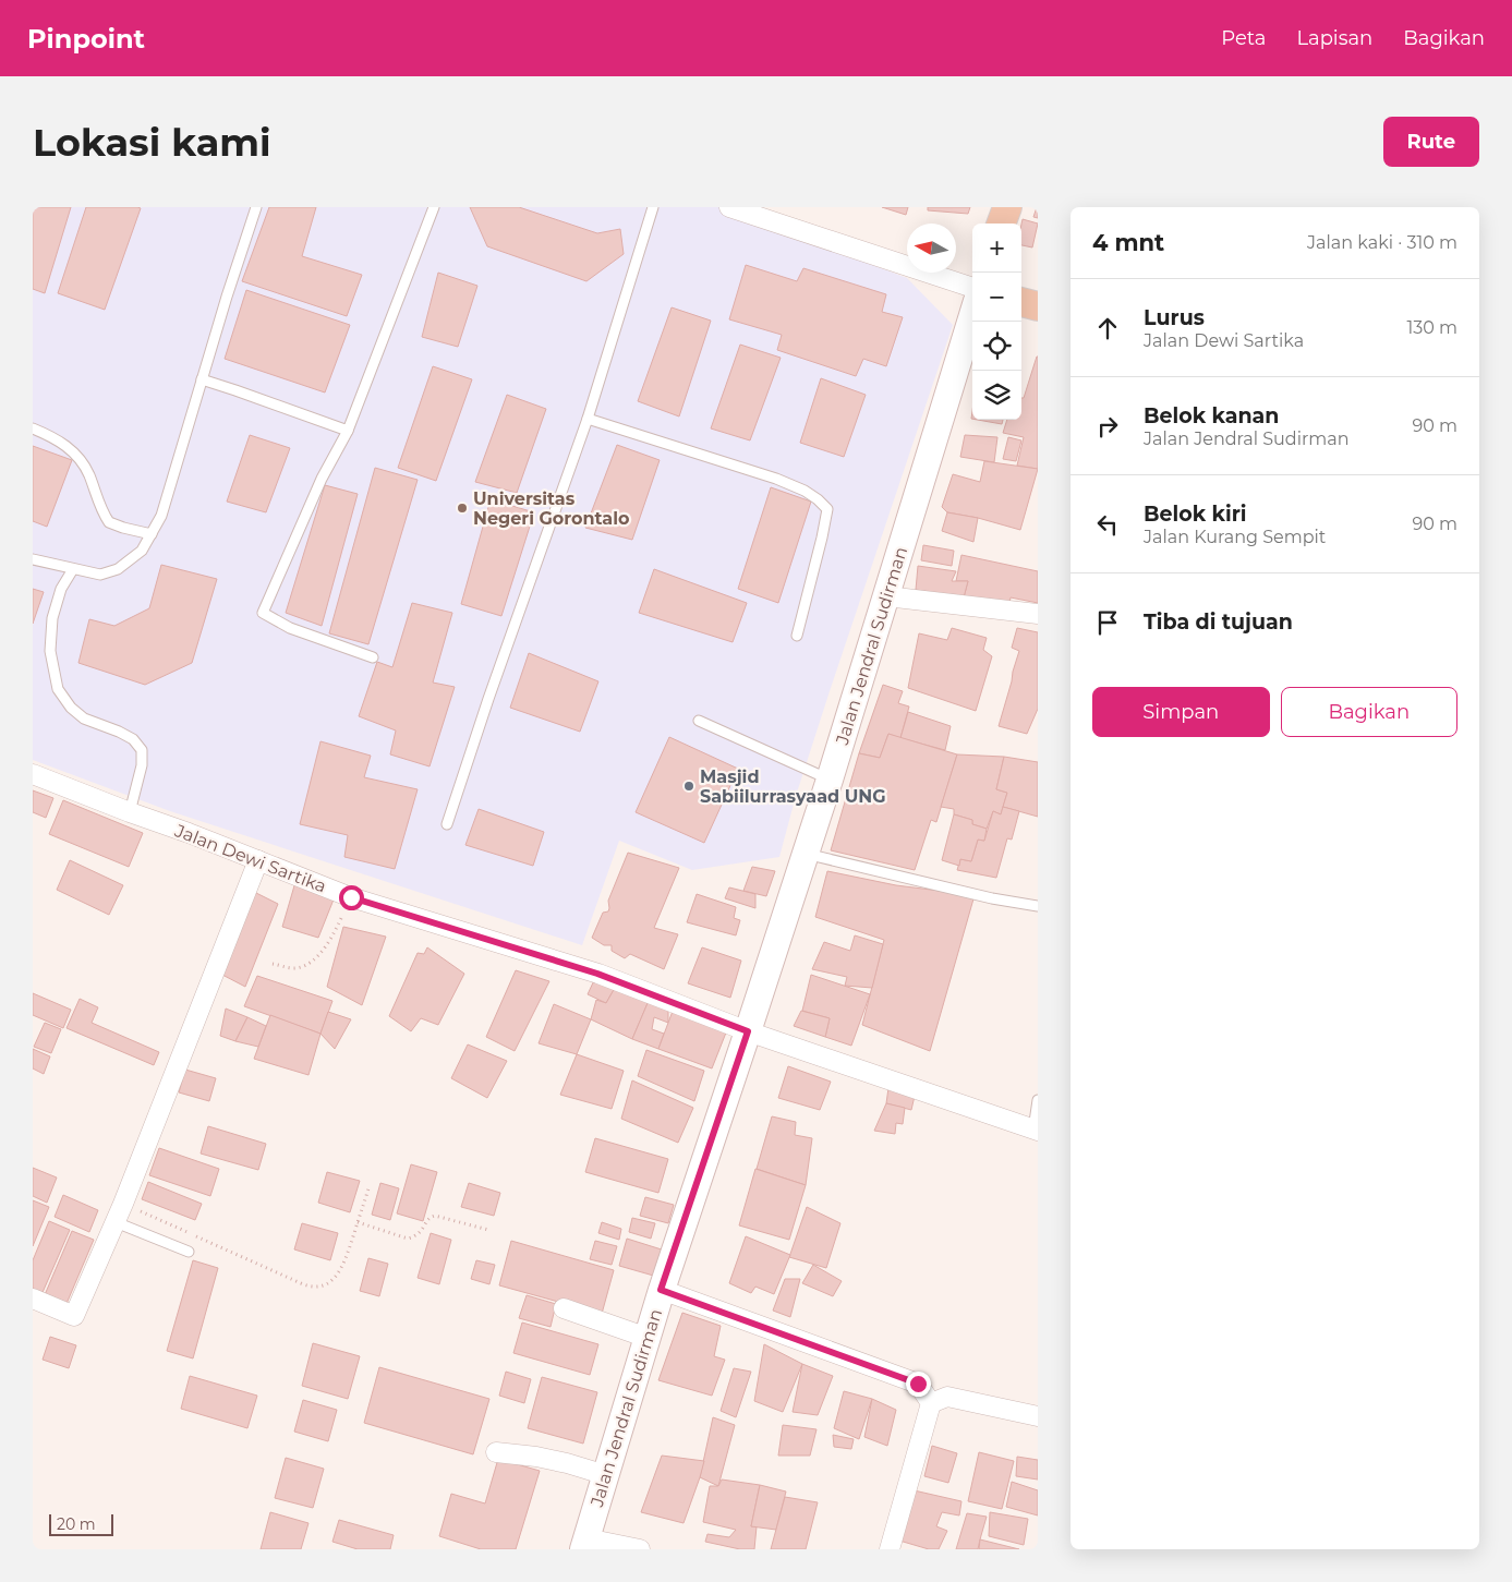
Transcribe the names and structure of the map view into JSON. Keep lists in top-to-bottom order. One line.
{"streets":{"street":["Jalan Jendral Sudirman","Jalan Dewi Sartika"]},"crossings":[["Jalan Jendral Sudirman","Jalan Dewi Sartika"]],"places":["Universitas Negeri Gorontalo","Masjid Sabiilurrasyaad UNG"],"scale_bar":"20 m","north":"left","page":{"header":"Pinpoint","nav":["Peta","Lapisan","Bagikan"],"buttons":["Rute",["Simpan","Bagikan"]],"title":"Lokasi kami","heading":["4 mnt","Jalan kaki · 310 m"],"map_buttons":["+","−"],"list":[["Lurus","Jalan Dewi Sartika","130 m"],["Belok kanan","Jalan Jendral Sudirman","90 m"],["Belok kiri","Jalan Kurang Sempit","90 m"],"Tiba di tujuan"],"scale":"20 m"}}
